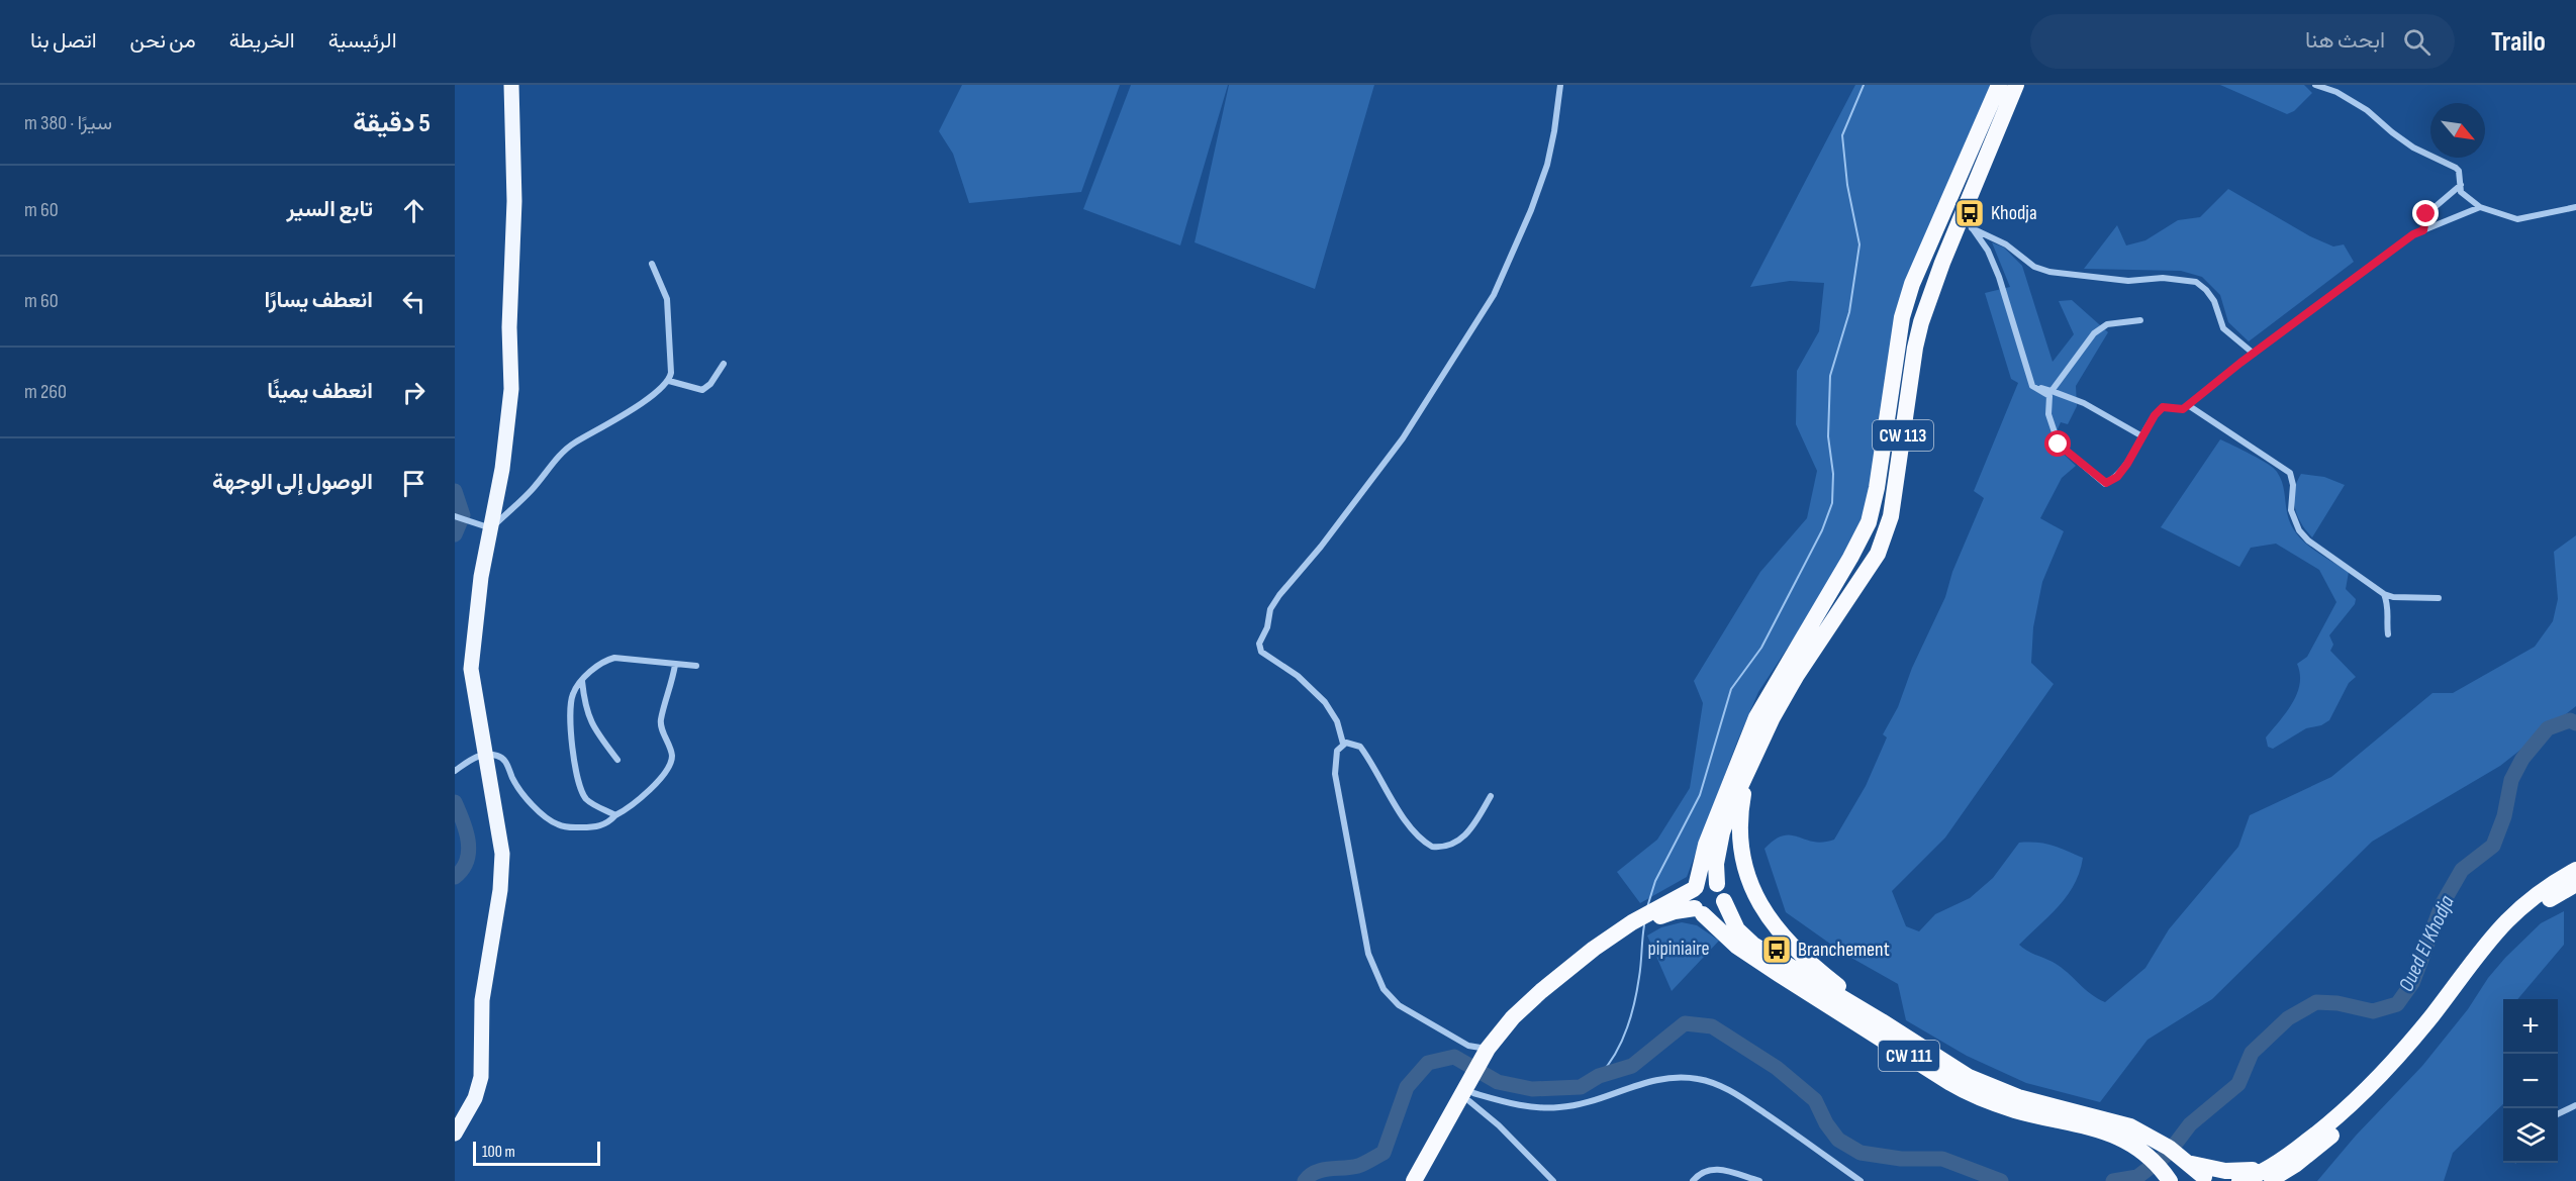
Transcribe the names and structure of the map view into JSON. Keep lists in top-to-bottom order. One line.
{"streets":{"highway":["CW 113","CW 111"]},"water":["Oued El Khodja"],"parks":["pipiniaire"],"places":{"bus stop":["Khodja","Branchement"]},"scale_bar":"100 m","north":"bottom right","page":{"header":"Trailo","search":"ابحث هنا","nav":["الرئيسية","الخريطة","من نحن","اتصل بنا"],"heading":["5 دقيقة","سيرًا · 380 m"],"list":[["تابع السير","60 m"],["انعطف يسارًا","60 m"],["انعطف يمينًا","260 m"],"الوصول إلى الوجهة"],"map_buttons":["+","−"],"scale":"100 m"}}
